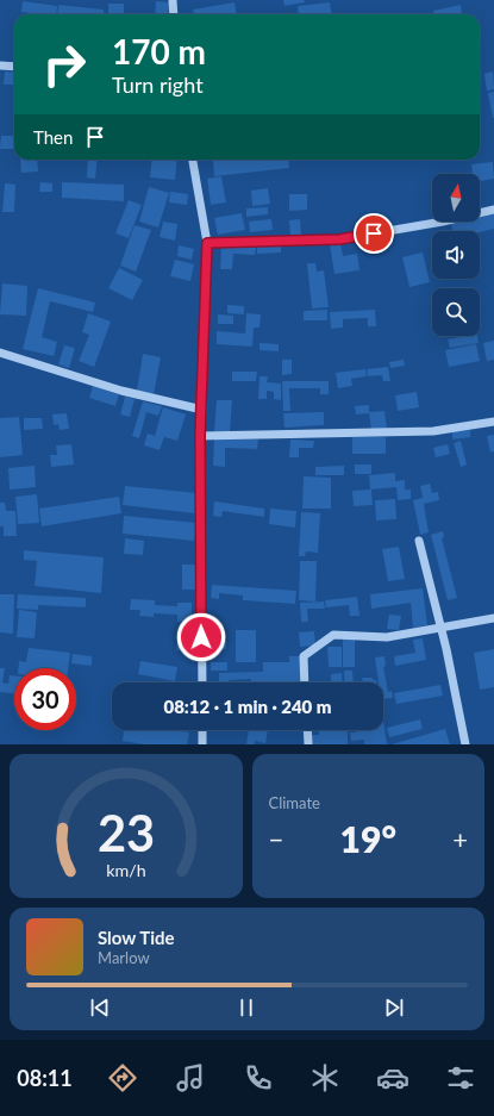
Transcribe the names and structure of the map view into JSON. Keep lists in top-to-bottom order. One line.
{"north":"top","page":{"turn":["170 m","Turn right"],"then":"Then","limit":"30","trip":"08:12 · 1 min · 240 m","tile":"Climate","heat":["−","19°","+"],"song":["Slow Tide","Marlow"],"tabs":"08:11","gauge":["23","km/h"]}}
